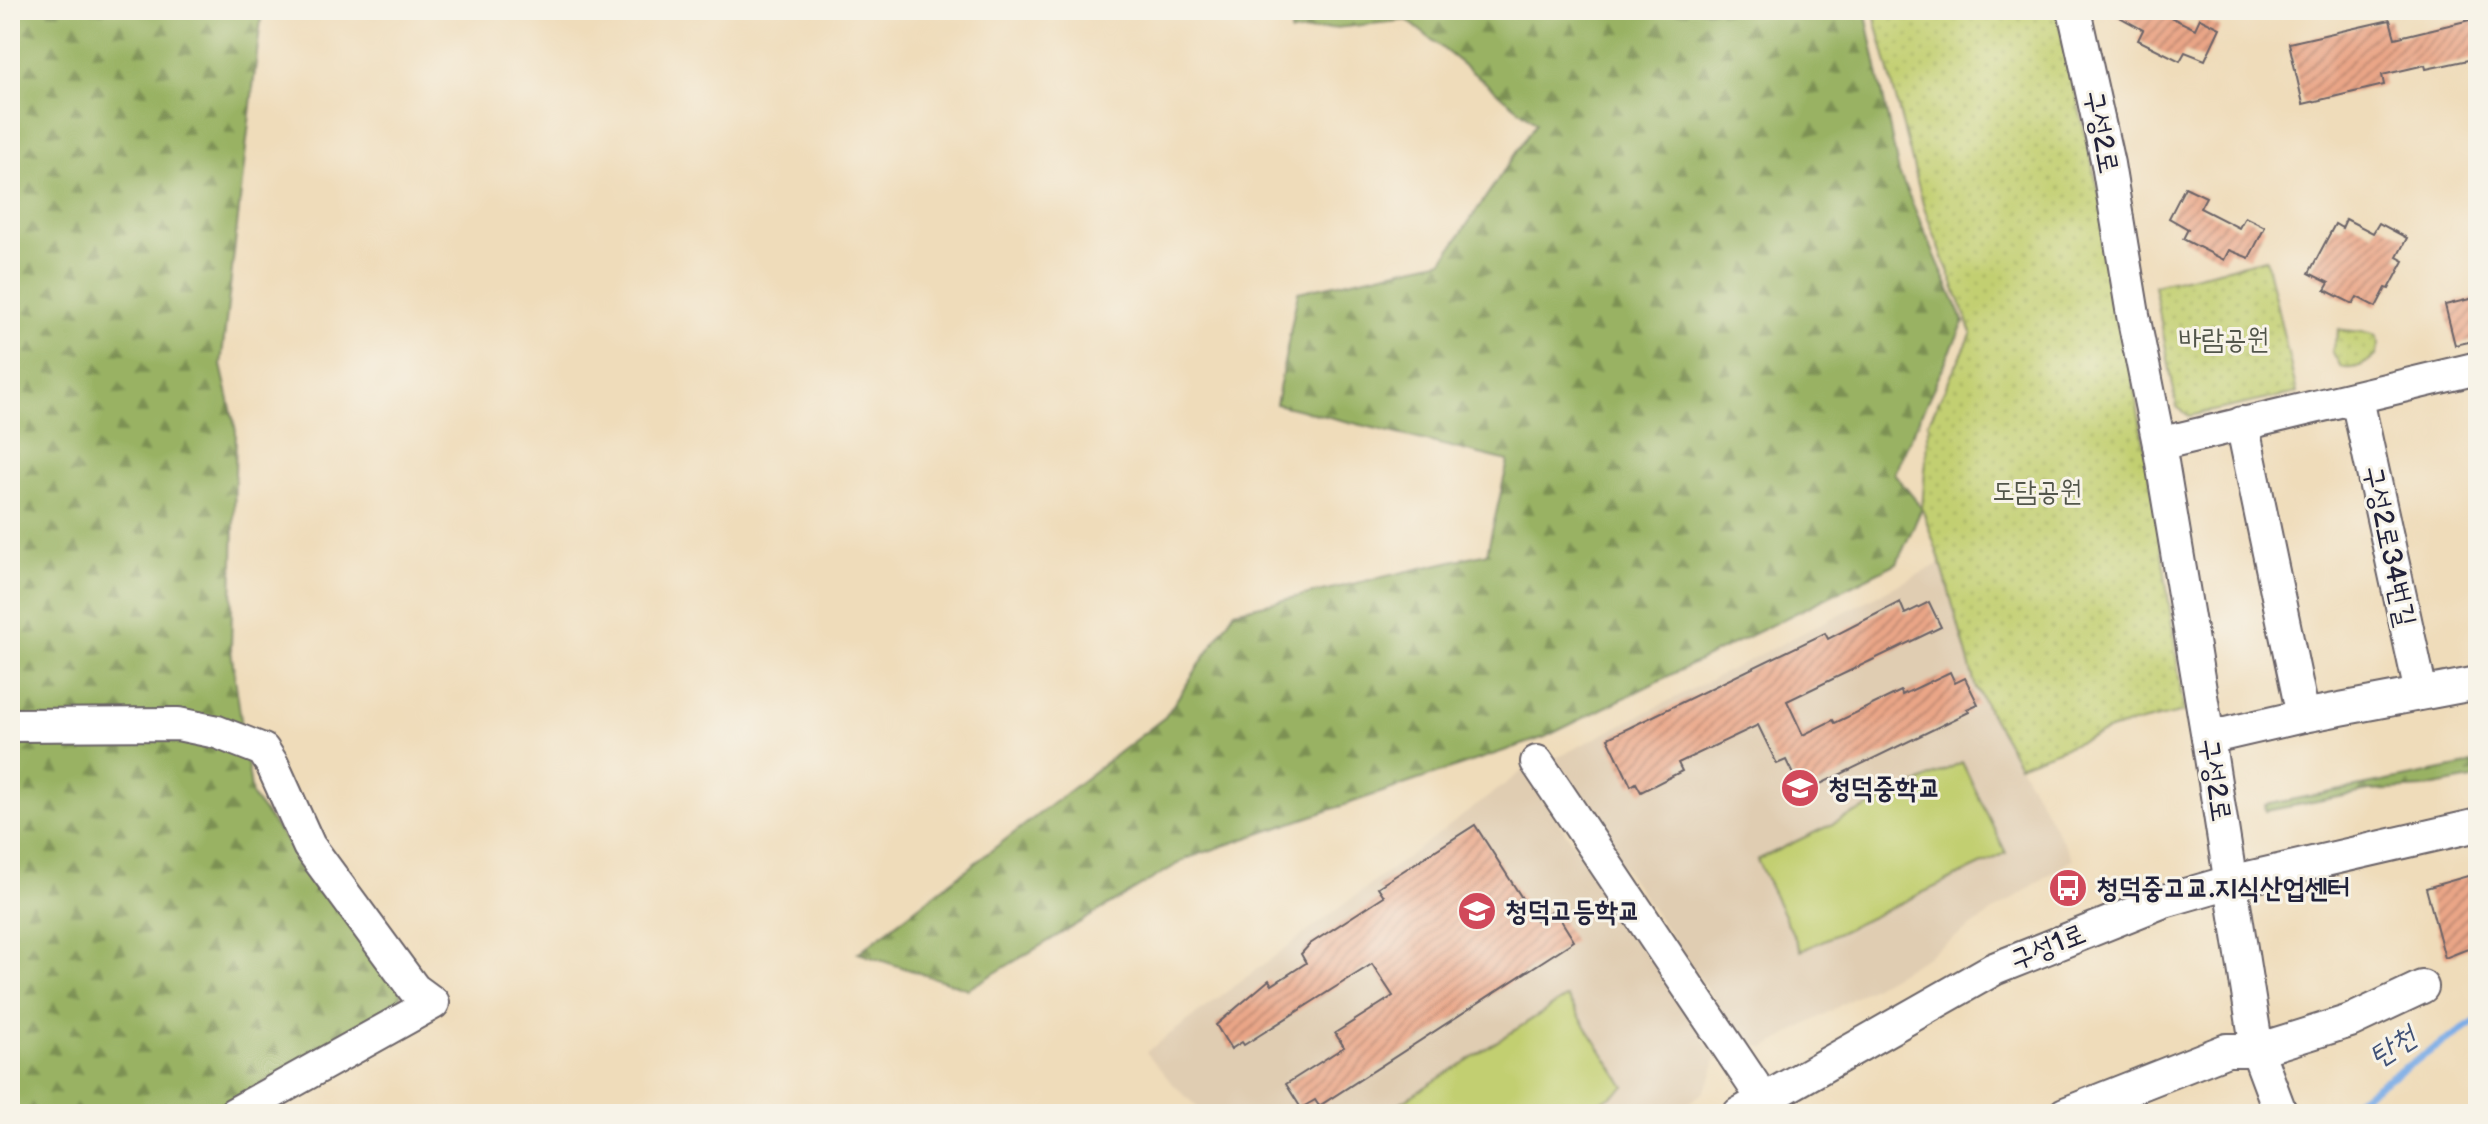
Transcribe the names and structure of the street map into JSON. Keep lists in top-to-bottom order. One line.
{"streets":{"street":["구성2로","구성2로34번길","구성1로"]},"crossings":[["구성2로","구성1로"]],"water":["탄천"],"parks":["바람공원","도담공원"],"places":{"school or university":["청덕중학교","청덕고등학교"],"bus stop":["청덕중고교.지식산업센터"]}}
